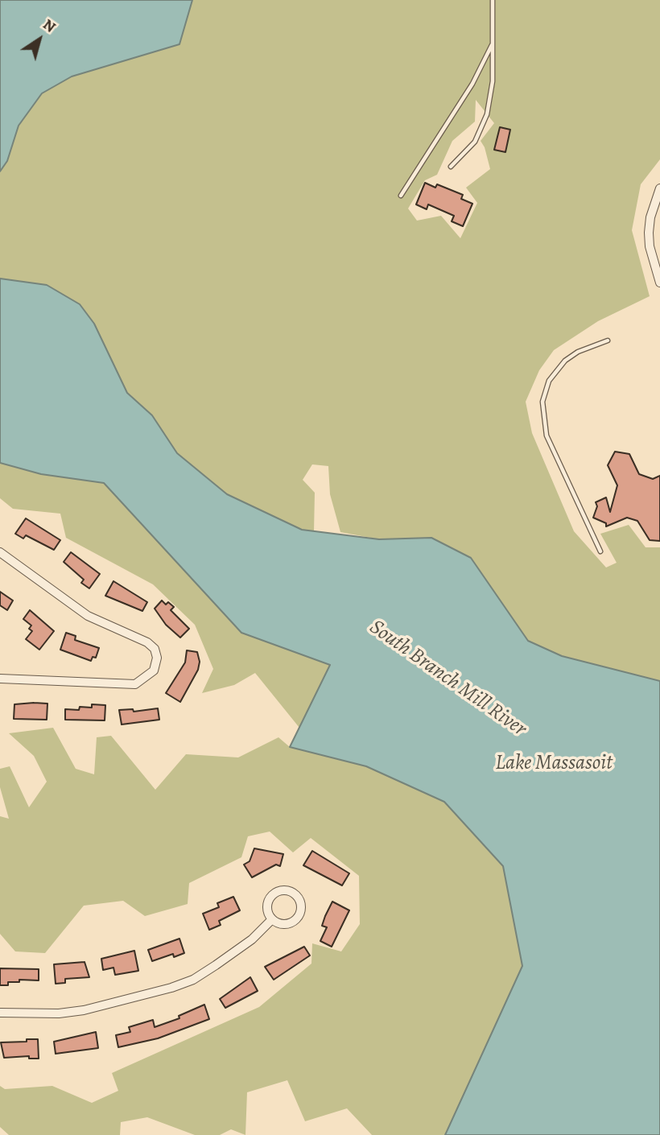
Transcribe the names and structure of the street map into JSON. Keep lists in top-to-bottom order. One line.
{"water":["South Branch Mill River","Lake Massasoit"],"north":"top right"}
